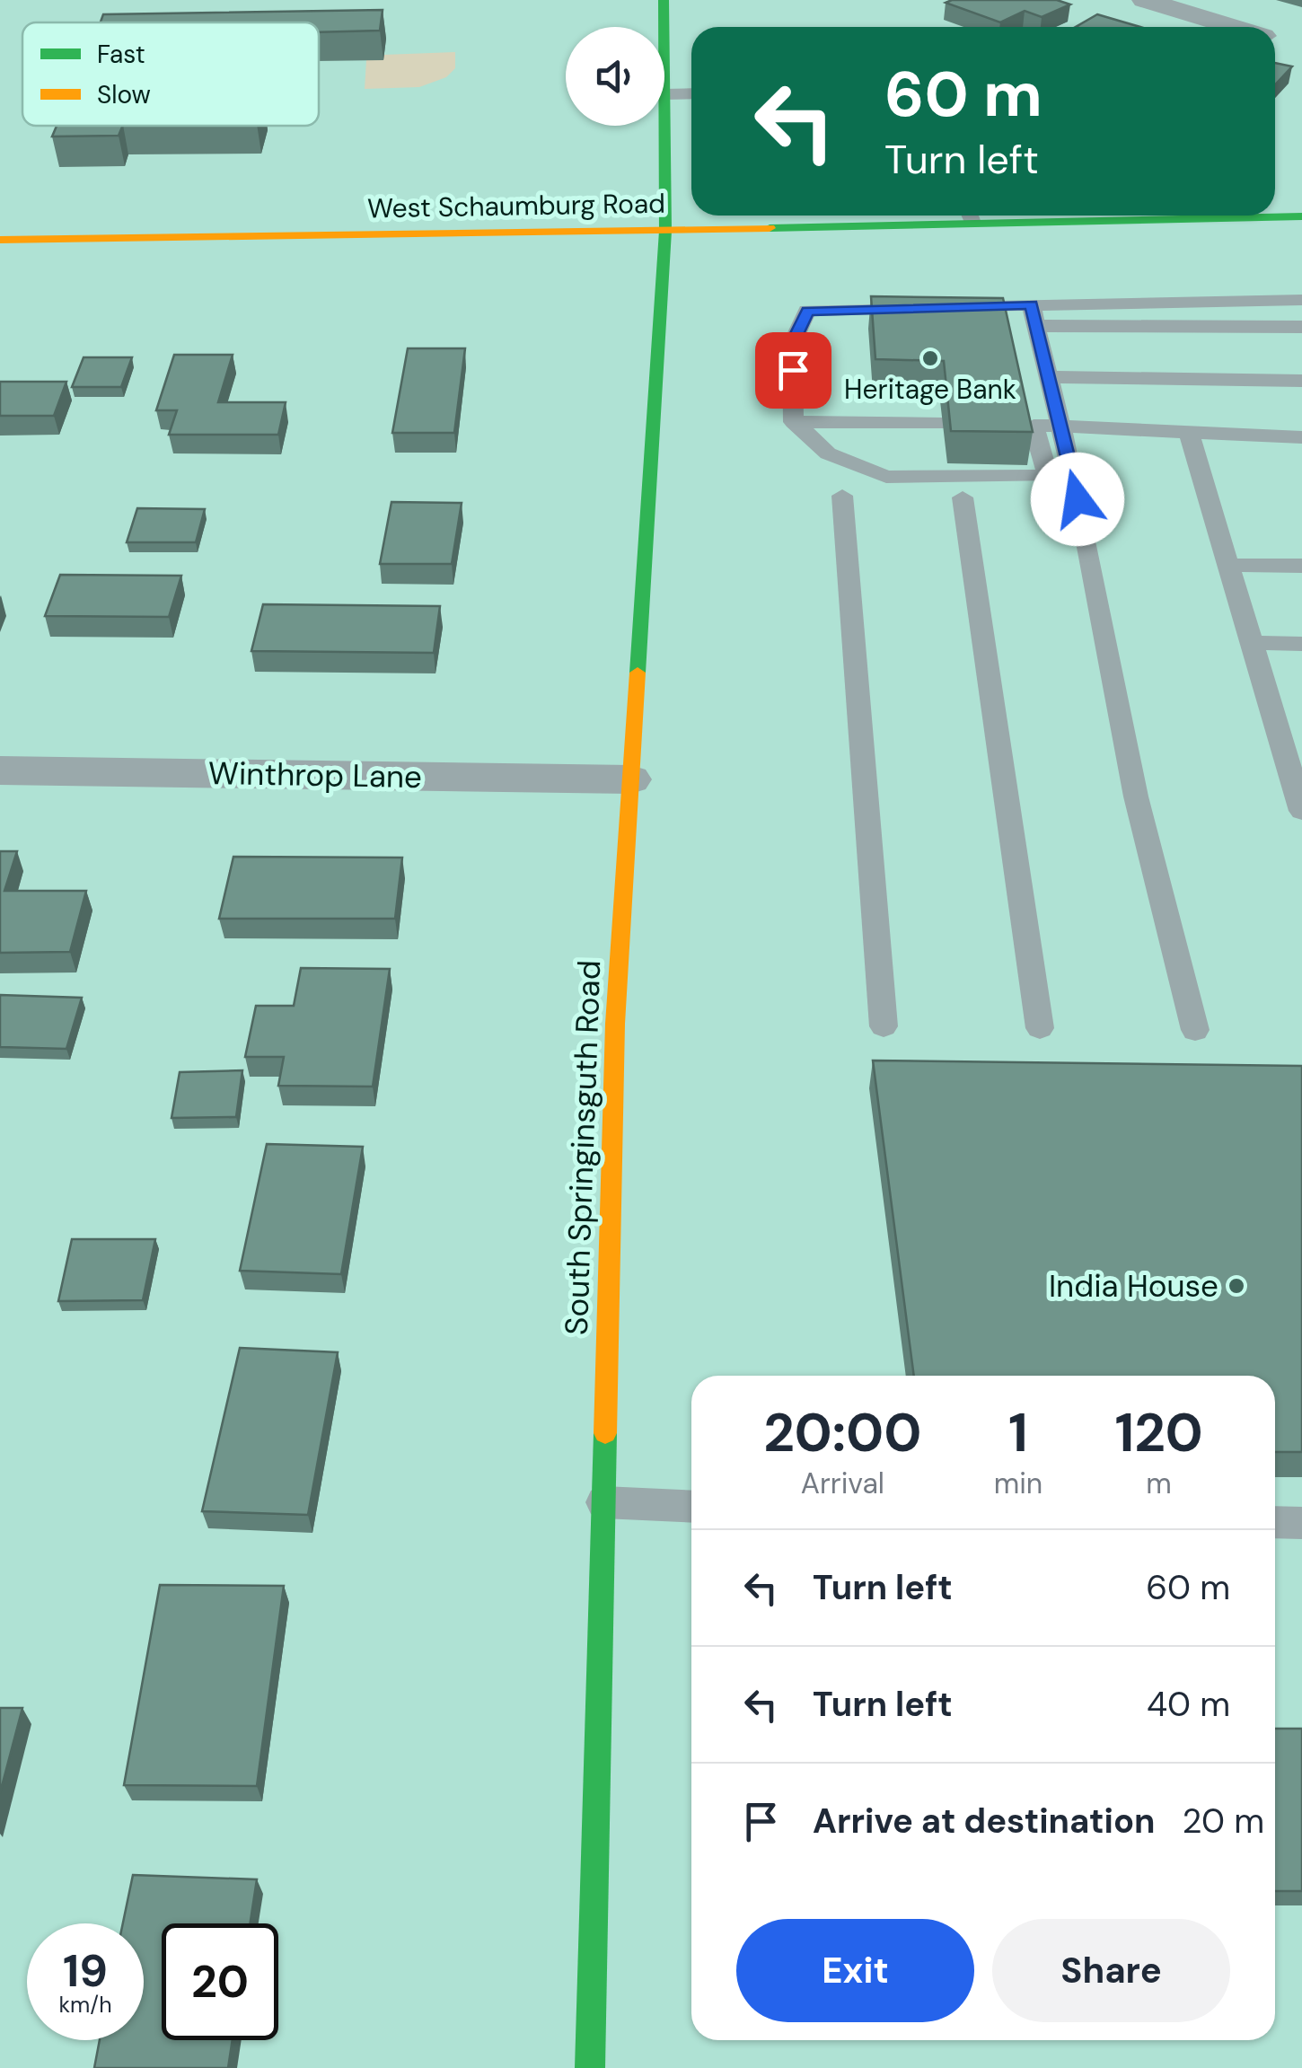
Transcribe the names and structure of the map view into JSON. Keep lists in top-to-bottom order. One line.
{"streets":{"street":["West Schaumburg Road","Winthrop Lane","South Springinsguth Road"]},"crossings":[["West Schaumburg Road","South Springinsguth Road"],["Winthrop Lane","South Springinsguth Road"]],"places":["Heritage Bank","India House"],"legend":["Fast","Slow"],"page":{"turn":["60 m","Turn left"],"eta":["20:00","Arrival","1","min","120","m"],"list":[{"name":"Turn left","value":"60 m"},{"name":"Turn left","value":"40 m"},{"name":"Arrive at destination","value":"20 m"}],"buttons":["Exit","Share"],"speed":"19 km/h","limit":"20"}}
